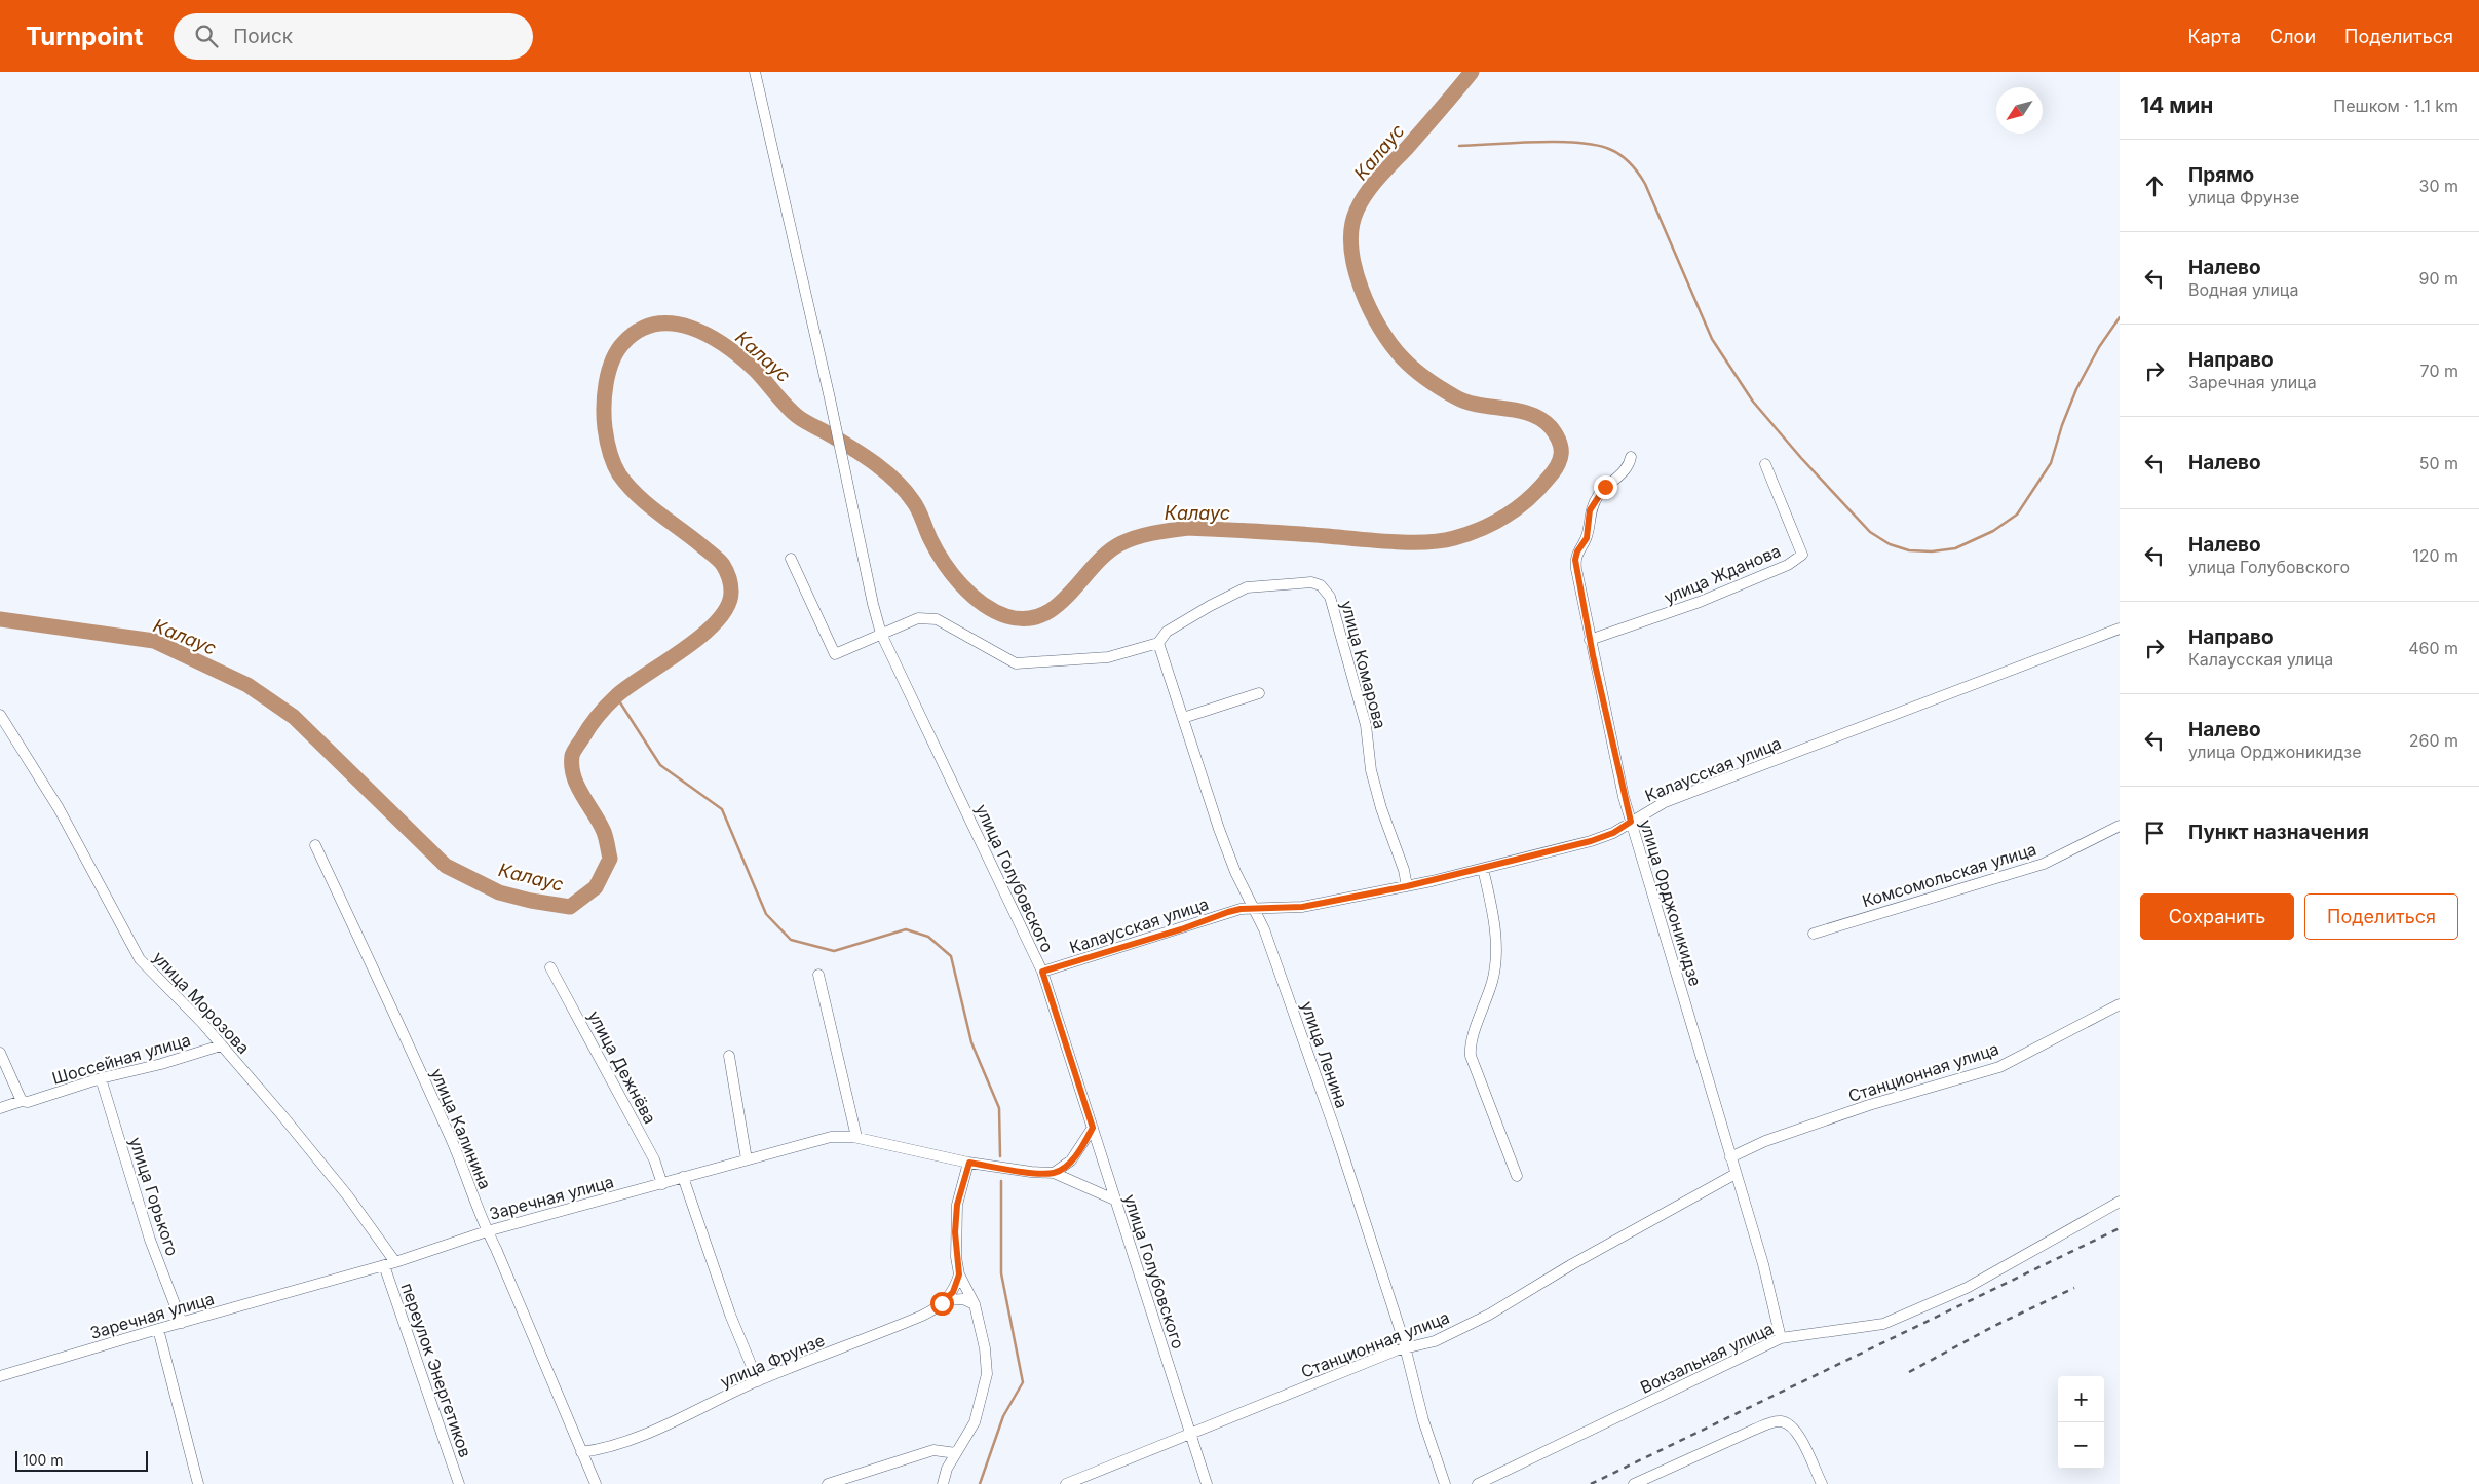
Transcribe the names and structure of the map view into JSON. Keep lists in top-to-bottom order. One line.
{"streets":{"street":["улица Жданова","улица Комарова","Калаусская улица","Комсомольская улица","улица Голубовского","улица Орджоникидзе","улица Морозова","улица Ленина","Шоссейная улица","улица Дежнёва","Станционная улица","улица Калинина","улица Горького","Заречная улица","Вокзальная улица","улица Фрунзе","переулок Энергетиков"]},"crossings":[["улица Жданова","улица Орджоникидзе"],["улица Комарова","Калаусская улица"],["улица Комарова","улица Голубовского"],["улица Комарова","улица Ленина"],["Калаусская улица","улица Голубовского"],["Калаусская улица","улица Орджоникидзе"],["Калаусская улица","улица Ленина"],["улица Голубовского","Станционная улица"],["улица Голубовского","Заречная улица"],["улица Орджоникидзе","Станционная улица"],["улица Орджоникидзе","Вокзальная улица"],["улица Морозова","Шоссейная улица"],["улица Морозова","Заречная улица"],["улица Ленина","Станционная улица"],["Шоссейная улица","улица Горького"],["улица Дежнёва","Заречная улица"],["улица Калинина","Заречная улица"],["улица Калинина","улица Фрунзе"],["улица Горького","Заречная улица"],["Заречная улица","переулок Энергетиков"]],"water":["Калаус"],"scale_bar":"100 m","north":"bottom left","page":{"header":"Turnpoint","search":"Поиск","nav":["Карта","Слои","Поделиться"],"heading":["14 мин","Пешком · 1.1 km"],"list":[["Прямо","улица Фрунзе","30 m"],["Налево","Водная улица","90 m"],["Направо","Заречная улица","70 m"],["Налево","50 m"],["Налево","улица Голубовского","120 m"],["Направо","Калаусская улица","460 m"],["Налево","улица Орджоникидзе","260 m"],"Пункт назначения"],"buttons":["Сохранить","Поделиться"],"map_buttons":["+","−"],"scale":"100 m"}}
